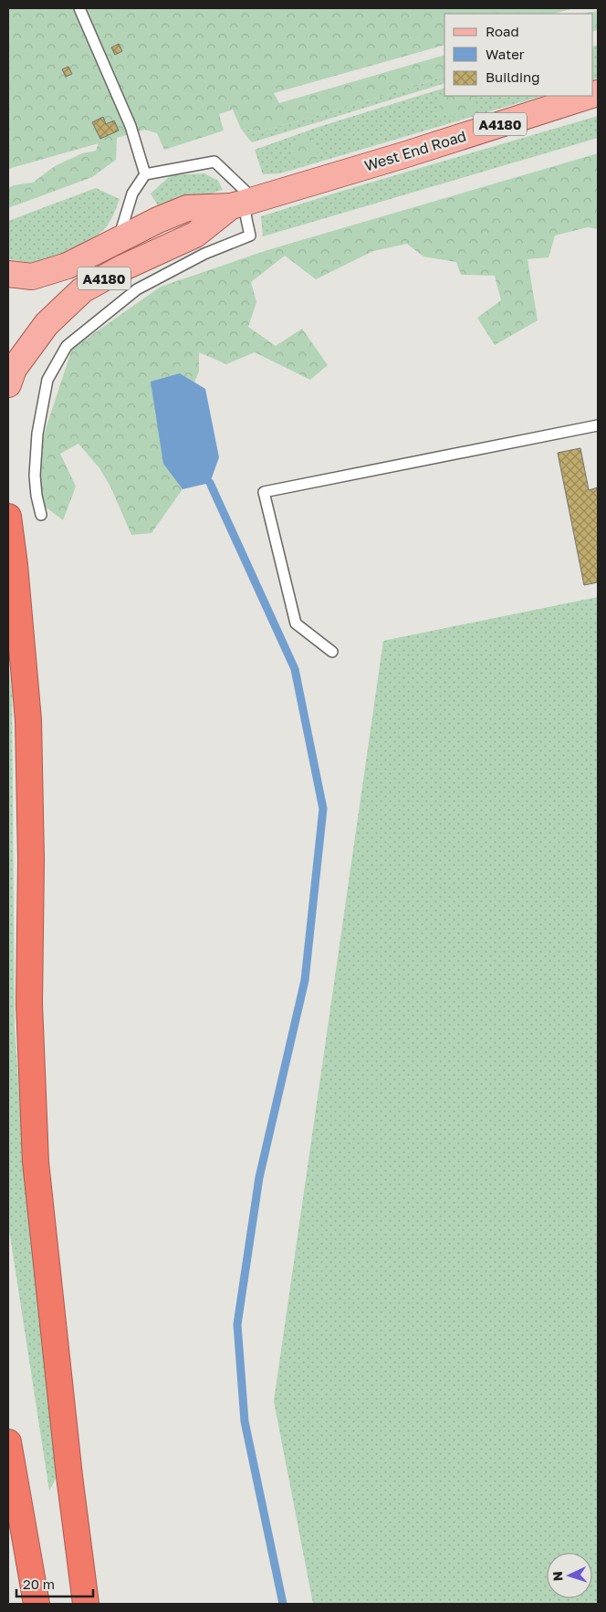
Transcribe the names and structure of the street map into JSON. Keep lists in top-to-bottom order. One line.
{"streets":{"main road":["A4180","West End Road"]},"legend":["Road","Water","Building"],"scale_bar":"20 m","north":"left"}
